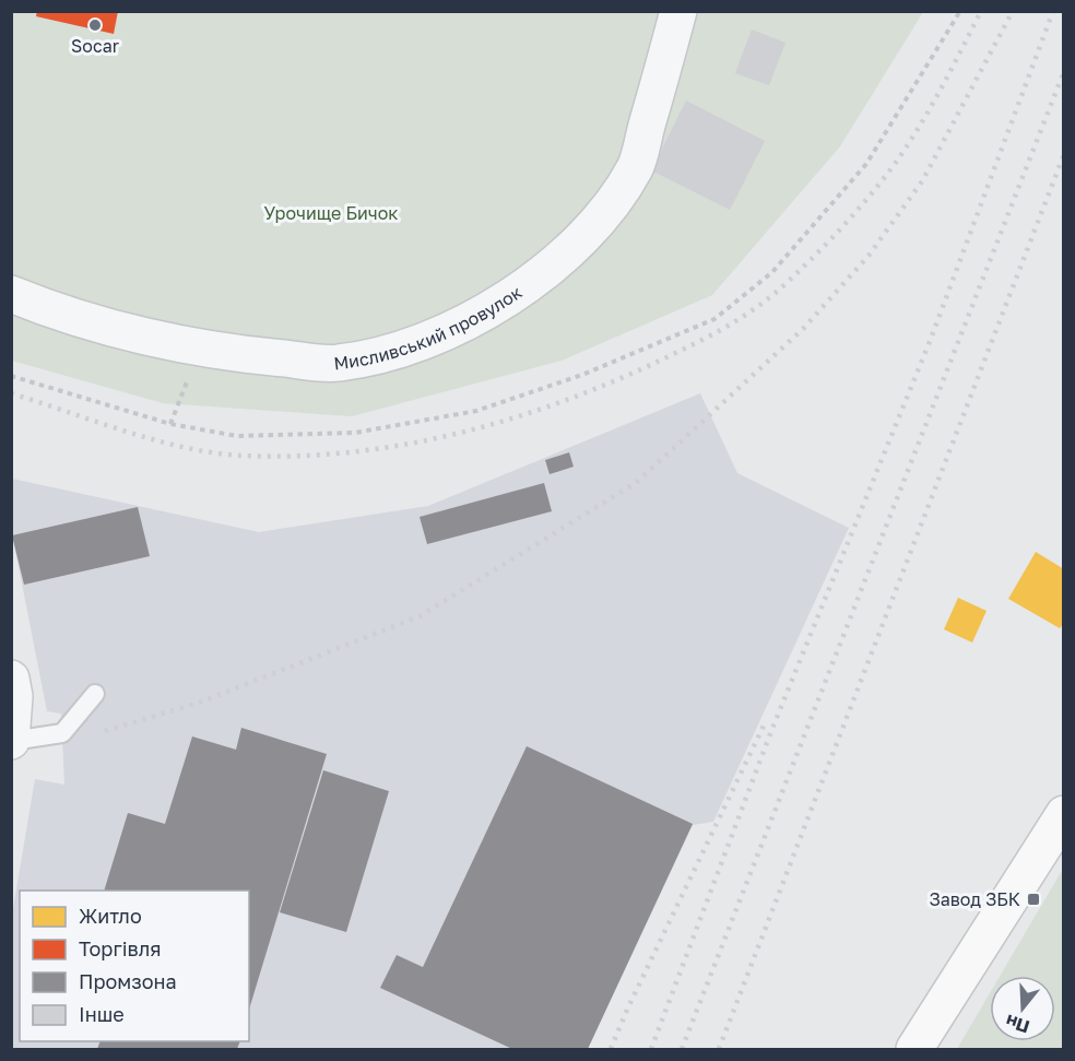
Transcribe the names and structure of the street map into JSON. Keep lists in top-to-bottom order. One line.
{"streets":{"street":["Мисливський провулок"]},"parks":["Урочище Бичок"],"places":{"other":["Socar"],"transit":["Завод ЗБК"]},"legend":["Житло","Торгівля","Промзона","Інше"],"north":"bottom"}
